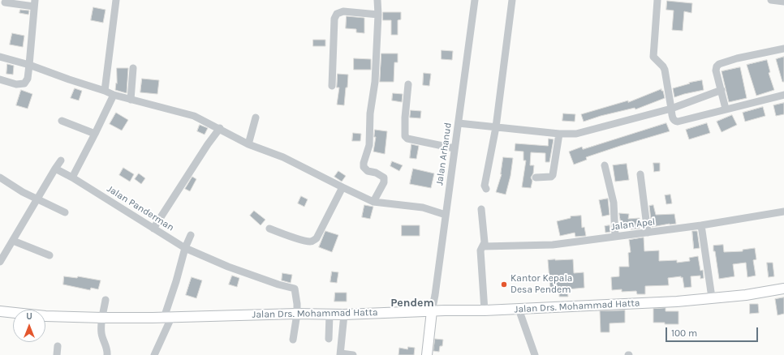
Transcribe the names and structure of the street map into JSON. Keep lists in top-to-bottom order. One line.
{"streets":{"main road":["Jalan Drs. Mohammad Hatta"],"street":["Jalan Arhanud","Jalan Panderman","Jalan Apel"]},"crossings":[["Jalan Arhanud","Jalan Drs. Mohammad Hatta"],["Jalan Panderman","Jalan Drs. Mohammad Hatta"]],"districts":["Pendem"],"places":["Kantor Kepala Desa Pendem"],"scale_bar":"100 m","north":"top"}
